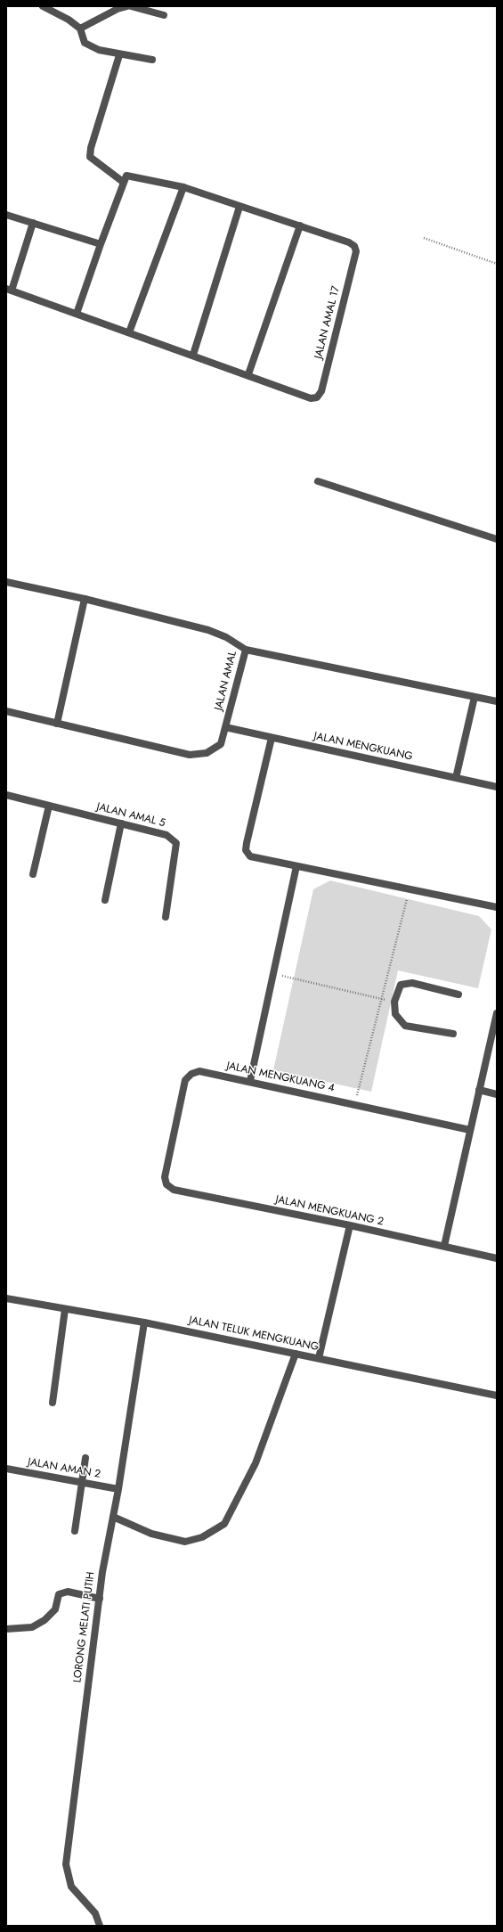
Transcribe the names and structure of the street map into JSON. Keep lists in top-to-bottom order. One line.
{"streets":{"street":["JALAN AMAL 17","JALAN AMAL","JALAN MENGKUANG","JALAN AMAL 5","JALAN MENGKUANG 4","JALAN MENGKUANG 2","JALAN TELUK MENGKUANG","JALAN AMAN 2","LORONG MELATI PUTIH"]},"crossings":[["JALAN AMAL","JALAN MENGKUANG"],["JALAN MENGKUANG 4","JALAN MENGKUANG 2"],["JALAN TELUK MENGKUANG","LORONG MELATI PUTIH"],["JALAN AMAN 2","LORONG MELATI PUTIH"]]}
